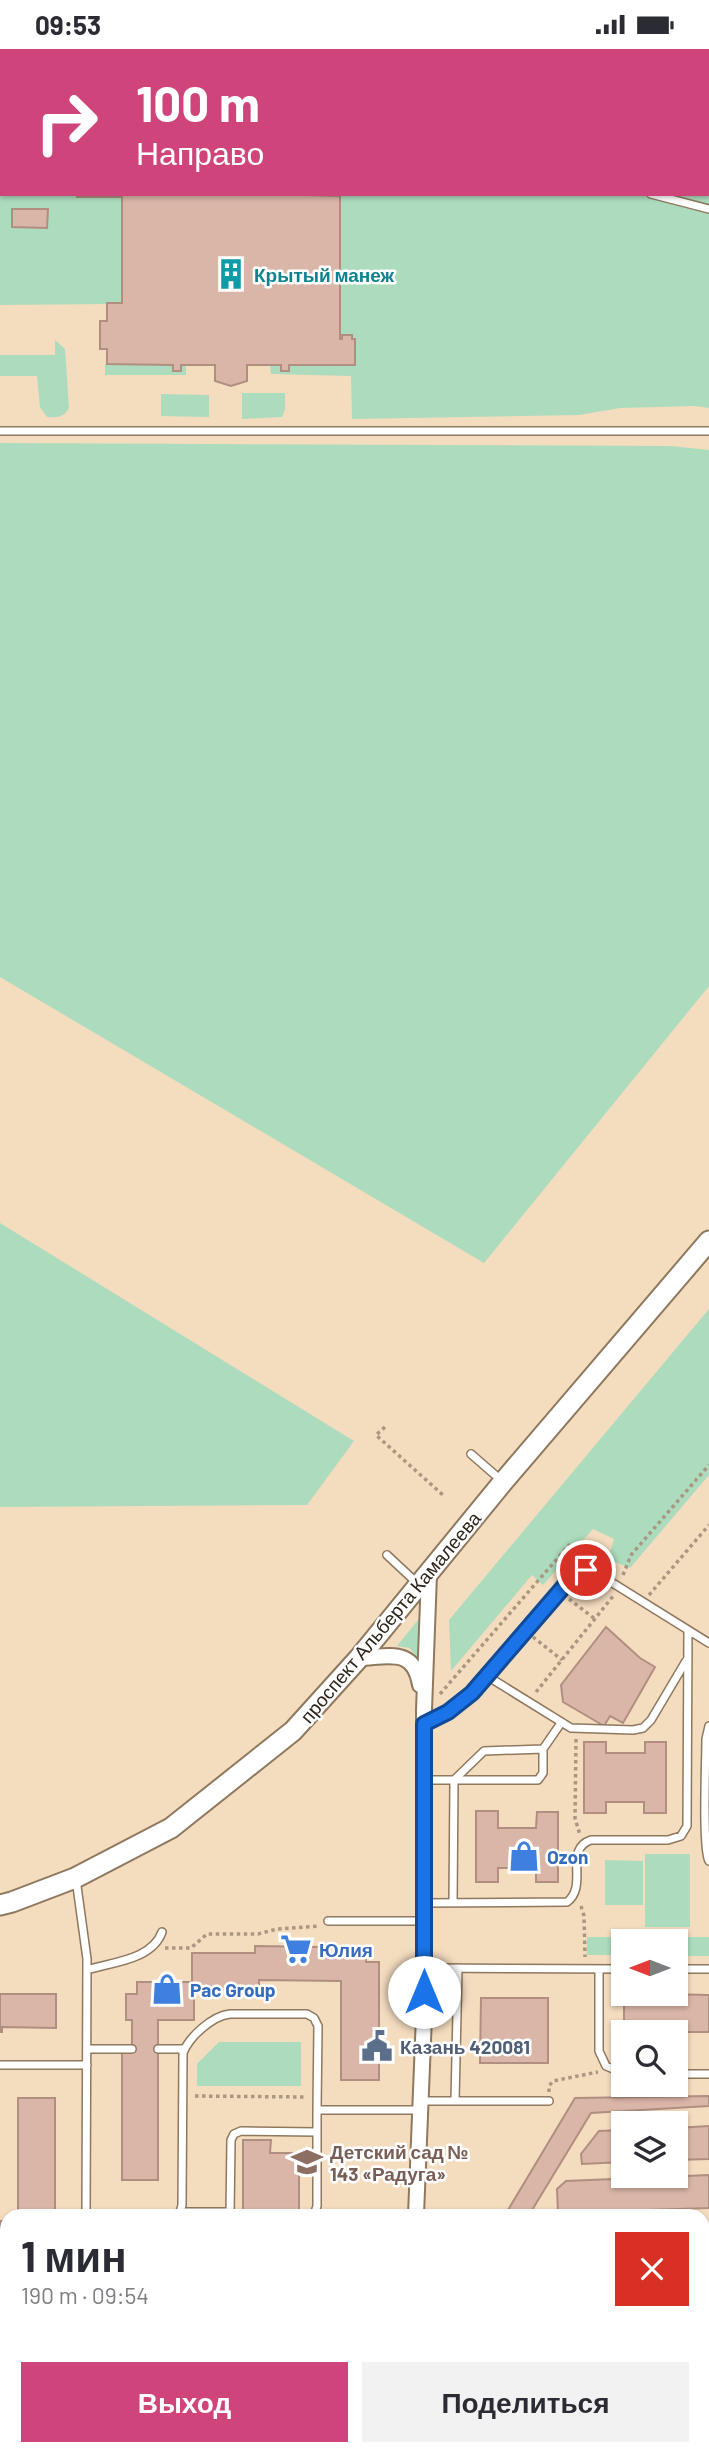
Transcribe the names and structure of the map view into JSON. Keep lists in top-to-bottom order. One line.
{"streets":{"main road":["проспект Альберта Камалеева"]},"places":{"building":["Крытый манеж"],"shop":["Ozon","Pac Group"],"supermarket":["Юлия"],"public building":["Казань 420081"],"school or university":["Детский сад № 143 «Радуга»"]},"north":"left","page":{"status":"09:53","turn":["100 m","Направо"],"heading":["1 мин","190 m · 09:54"],"buttons":["Выход","Поделиться"]}}
